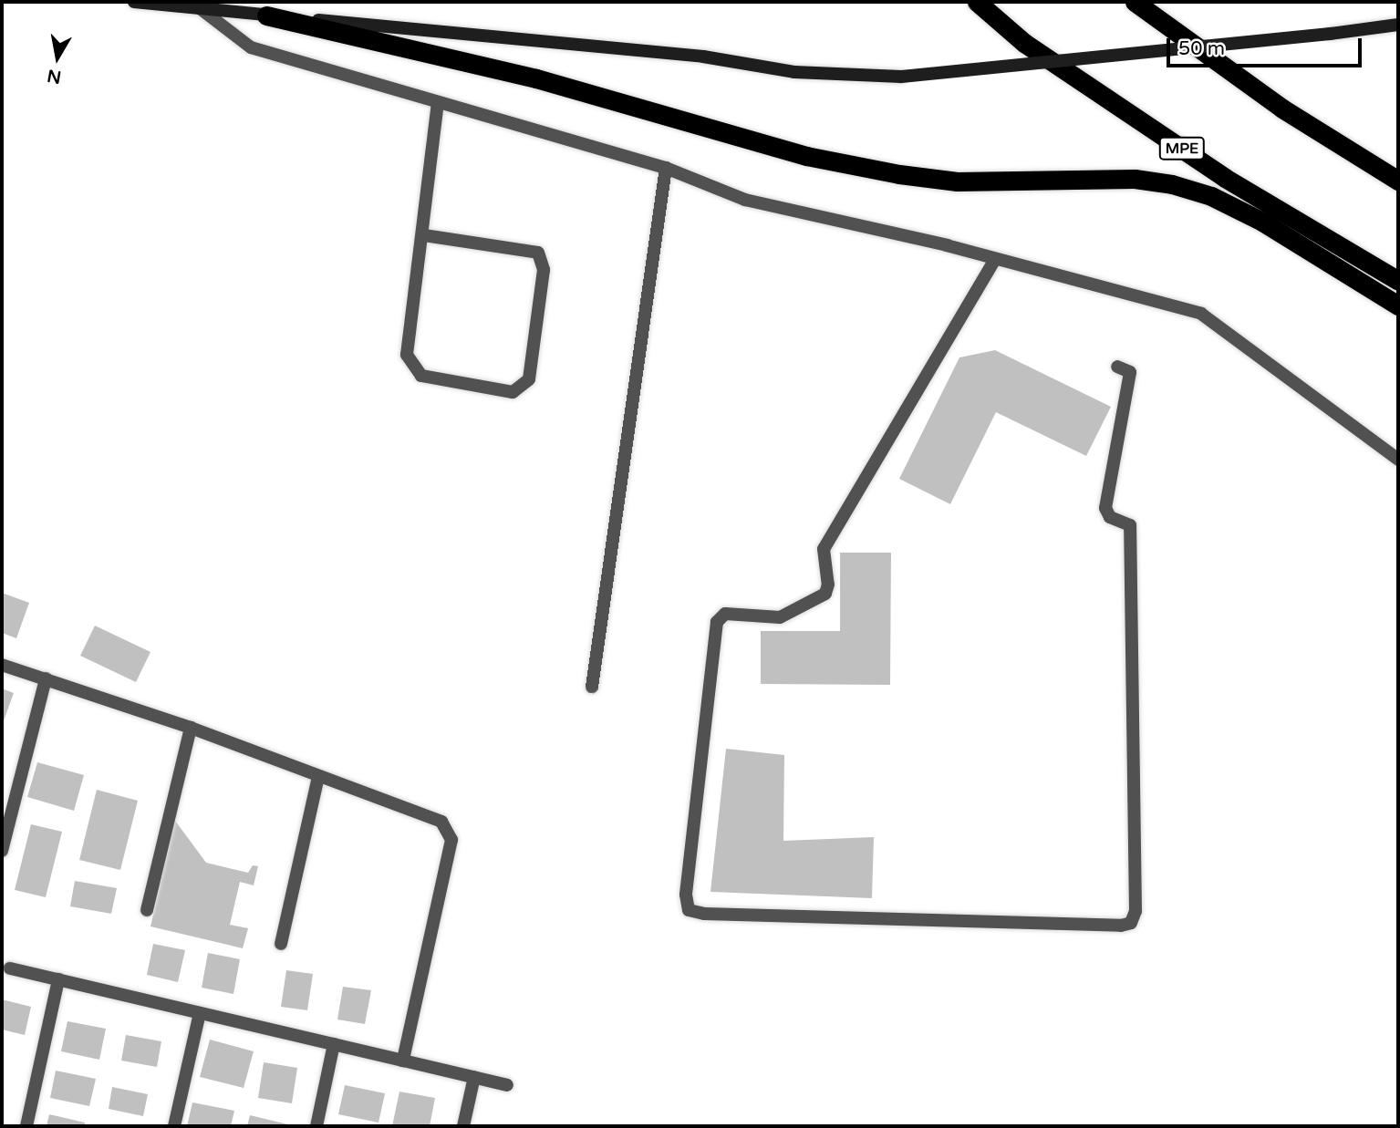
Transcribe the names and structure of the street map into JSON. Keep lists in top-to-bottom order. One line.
{"streets":{"highway":["MPE"]},"scale_bar":"50 m","north":"bottom"}
